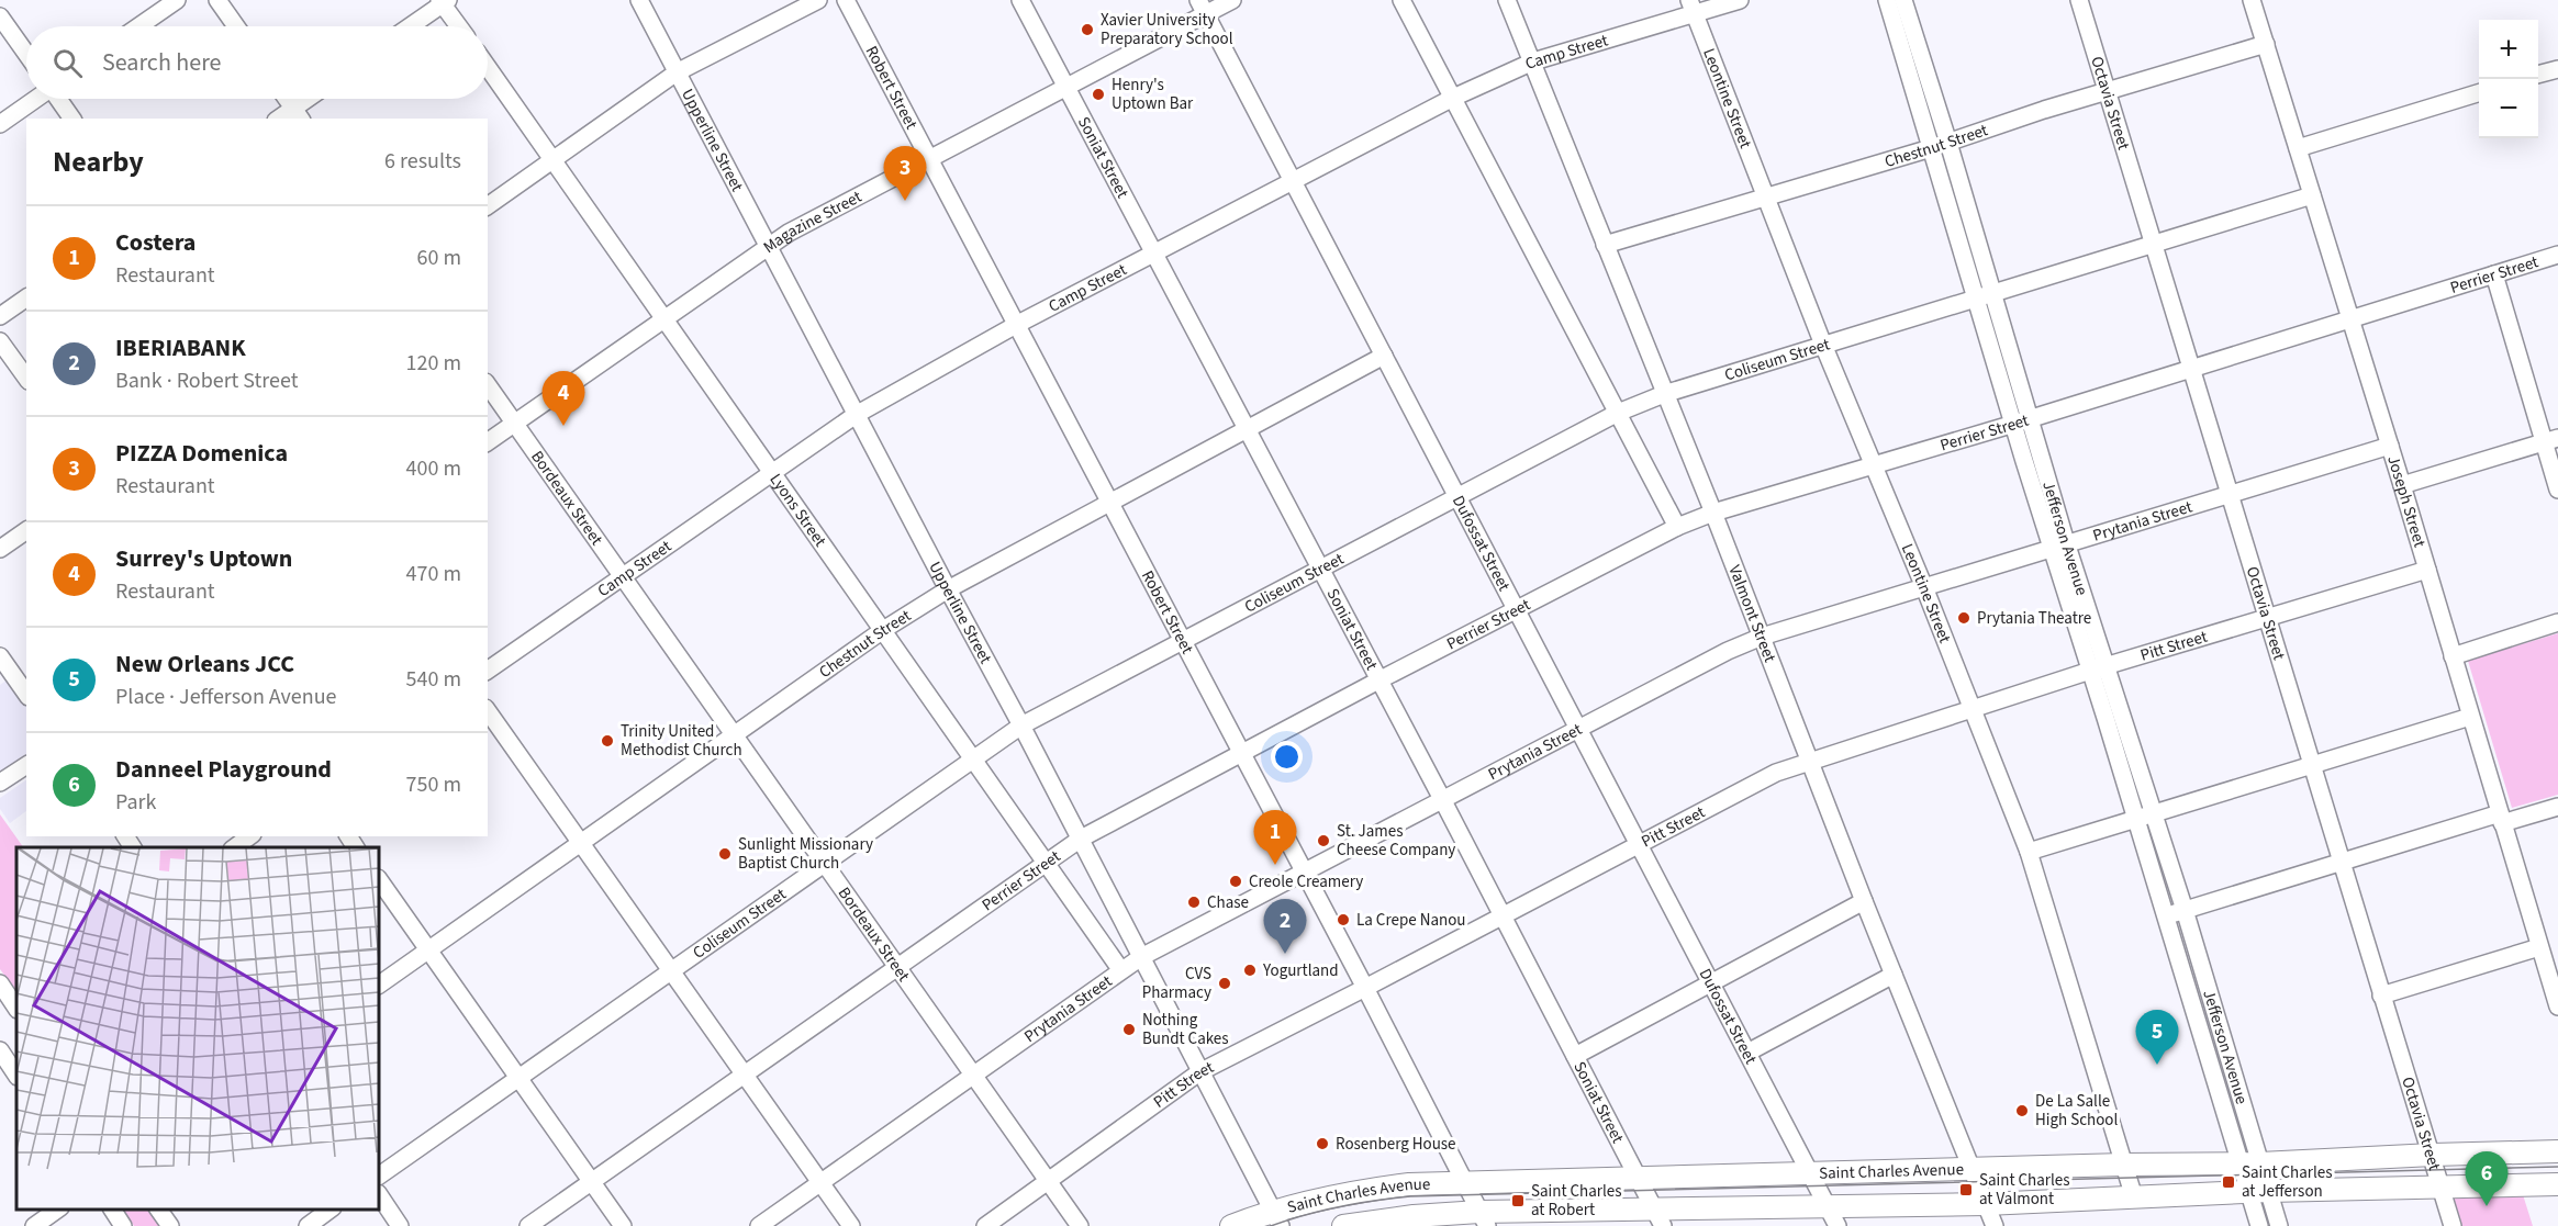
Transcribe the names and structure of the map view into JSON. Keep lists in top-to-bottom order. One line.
{"streets":{"main road":["Saint Charles Avenue"],"street":["Camp Street","Robert Street","Leontine Street","Octavia Street","Upperline Street","Chestnut Street","Soniat Street","Magazine Street","Perrier Street","Coliseum Street","Bordeaux Street","Joseph Street","Lyons Street","Prytania Street","Jefferson Avenue","Dufossat Street","Valmont Street","Pitt Street"]},"crossings":[["Camp Street","Robert Street"],["Camp Street","Leontine Street"],["Camp Street","Upperline Street"],["Camp Street","Soniat Street"],["Camp Street","Bordeaux Street"],["Camp Street","Lyons Street"],["Camp Street","Dufossat Street"],["Camp Street","Valmont Street"],["Robert Street","Chestnut Street"],["Robert Street","Magazine Street"],["Robert Street","Perrier Street"],["Robert Street","Coliseum Street"],["Robert Street","Prytania Street"],["Robert Street","Pitt Street"],["Robert Street","Saint Charles Avenue"],["Leontine Street","Chestnut Street"],["Leontine Street","Perrier Street"],["Leontine Street","Coliseum Street"],["Leontine Street","Prytania Street"],["Leontine Street","Pitt Street"],["Leontine Street","Saint Charles Avenue"],["Octavia Street","Chestnut Street"],["Octavia Street","Perrier Street"],["Octavia Street","Coliseum Street"],["Octavia Street","Prytania Street"],["Octavia Street","Pitt Street"],["Octavia Street","Saint Charles Avenue"],["Upperline Street","Chestnut Street"],["Upperline Street","Magazine Street"],["Upperline Street","Perrier Street"],["Upperline Street","Coliseum Street"],["Upperline Street","Prytania Street"],["Upperline Street","Pitt Street"],["Upperline Street","Saint Charles Avenue"],["Chestnut Street","Soniat Street"],["Chestnut Street","Bordeaux Street"],["Chestnut Street","Joseph Street"],["Chestnut Street","Lyons Street"],["Chestnut Street","Jefferson Avenue"],["Chestnut Street","Dufossat Street"],["Chestnut Street","Valmont Street"],["Soniat Street","Magazine Street"],["Soniat Street","Perrier Street"],["Soniat Street","Coliseum Street"],["Soniat Street","Prytania Street"],["Soniat Street","Pitt Street"],["Soniat Street","Saint Charles Avenue"],["Magazine Street","Bordeaux Street"],["Magazine Street","Lyons Street"],["Magazine Street","Dufossat Street"],["Perrier Street","Bordeaux Street"],["Perrier Street","Joseph Street"],["Perrier Street","Lyons Street"],["Perrier Street","Jefferson Avenue"],["Perrier Street","Dufossat Street"],["Perrier Street","Valmont Street"],["Coliseum Street","Bordeaux Street"],["Coliseum Street","Joseph Street"],["Coliseum Street","Lyons Street"],["Coliseum Street","Jefferson Avenue"],["Coliseum Street","Dufossat Street"],["Coliseum Street","Valmont Street"],["Bordeaux Street","Prytania Street"],["Bordeaux Street","Pitt Street"],["Joseph Street","Prytania Street"],["Joseph Street","Pitt Street"],["Lyons Street","Prytania Street"],["Prytania Street","Jefferson Avenue"],["Prytania Street","Dufossat Street"],["Prytania Street","Valmont Street"],["Jefferson Avenue","Pitt Street"],["Jefferson Avenue","Saint Charles Avenue"],["Dufossat Street","Pitt Street"],["Dufossat Street","Saint Charles Avenue"],["Valmont Street","Pitt Street"],["Valmont Street","Saint Charles Avenue"]],"places":{"other":["Xavier University Preparatory School","Henry's Uptown Bar","Prytania Theatre","Trinity United Methodist Church","St. James Cheese Company","Sunlight Missionary Baptist Church","Creole Creamery","Chase","La Crepe Nanou","Yogurtland","CVS Pharmacy","Nothing Bundt Cakes","De La Salle High School","Rosenberg House"],"transit":["Saint Charles at Jefferson","Saint Charles at Valmont","Saint Charles at Robert"]},"page":{"map_buttons":["+","−"],"search":"Search here","heading":["Nearby","6 results"],"pins":["3","4","1","2","5","6"],"list":[{"mark":"1","name":"Costera","note":"Restaurant","value":"60 m"},{"mark":"2","name":"IBERIABANK","note":"Bank · Robert Street","value":"120 m"},{"mark":"3","name":"PIZZA Domenica","note":"Restaurant","value":"400 m"},{"mark":"4","name":"Surrey's Uptown","note":"Restaurant","value":"470 m"},{"mark":"5","name":"New Orleans JCC","note":"Place · Jefferson Avenue","value":"540 m"},{"mark":"6","name":"Danneel Playground","note":"Park","value":"750 m"}]}}
